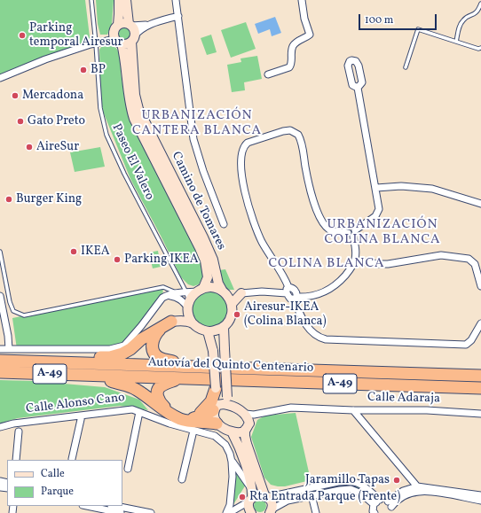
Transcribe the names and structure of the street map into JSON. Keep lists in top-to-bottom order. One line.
{"streets":{"highway":["Autovía del Quinto Centenario","A-49"],"street":["Camino de Tomares","Calle Adaraja","Calle Alonso Cano"],"lane":["Paseo El Valero"]},"crossings":[["Paseo El Valero","Camino de Tomares"]],"districts":["URBANIZACIÓN CANTERA BLANCA","URBANIZACIÓN COLINA BLANCA","COLINA BLANCA"],"places":["Parking temporal Airesur","BP","Mercadona","Gato Preto","AireSur","Burger King","IKEA","Parking IKEA","Airesur-IKEA (Colina Blanca)","Jaramillo Tapas","Rta Entrada Parque (Frente)"],"legend":["Calle","Parque"],"scale_bar":"100 m"}
